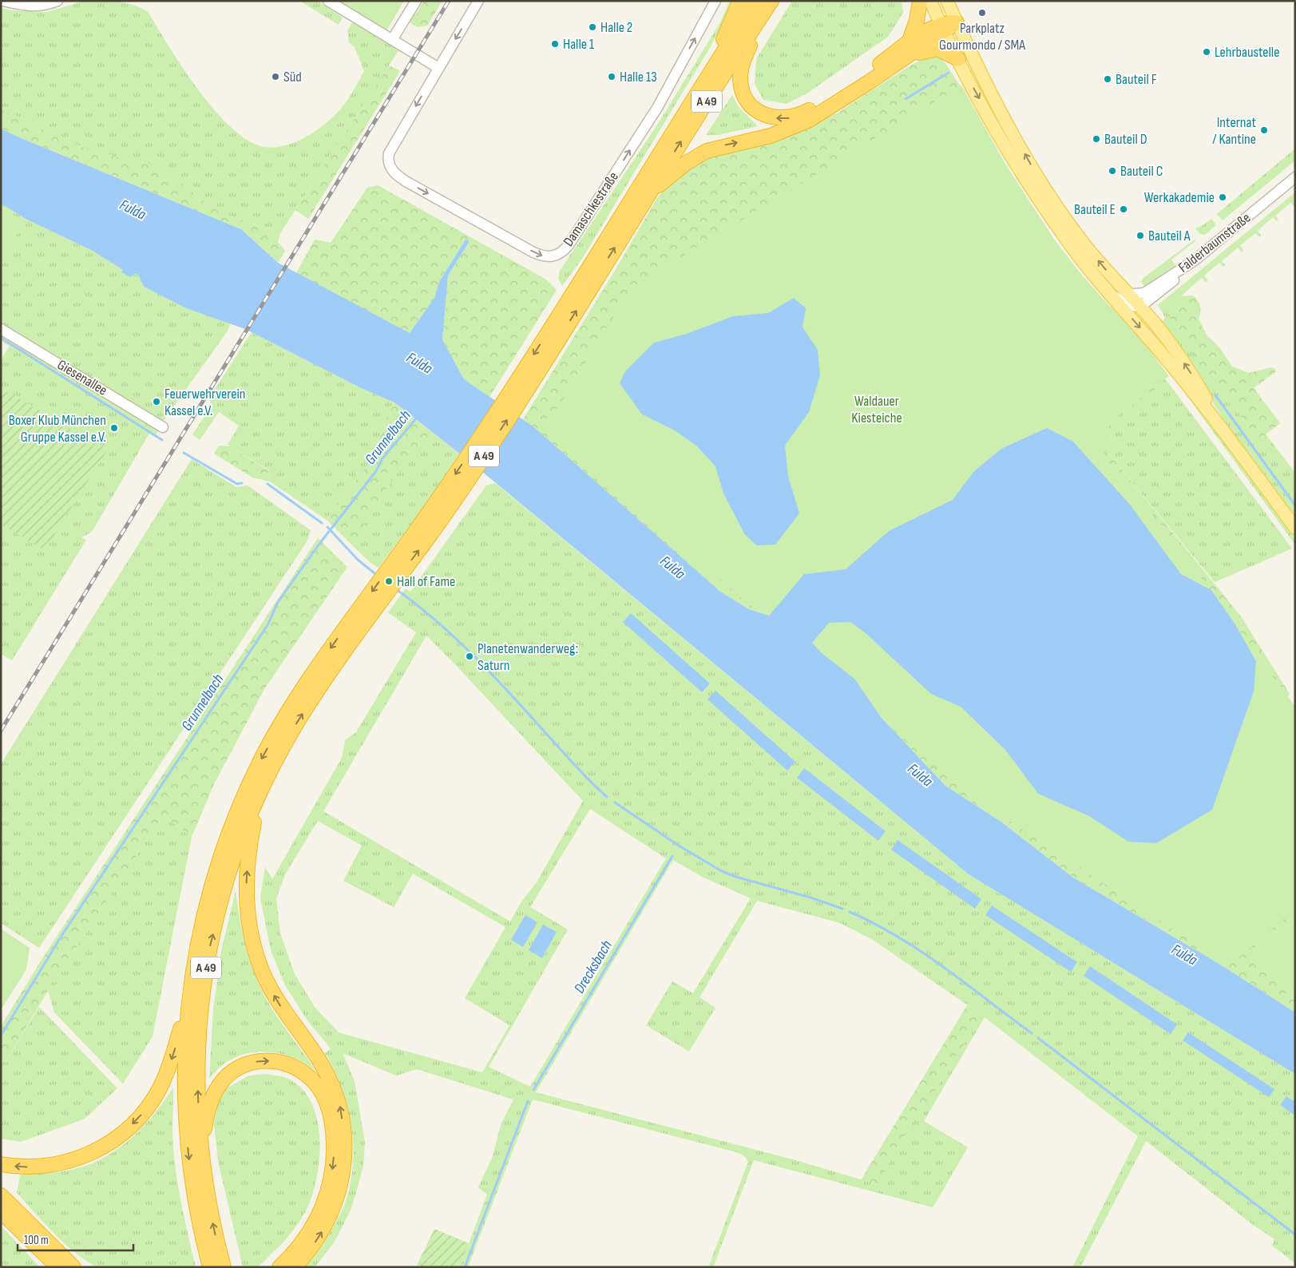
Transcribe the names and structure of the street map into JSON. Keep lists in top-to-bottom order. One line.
{"streets":{"highway":["A 49"],"street":["Damaschkestraße","Falderbaumstraße","Giesenallee"]},"water":["Fulda","Grunnelbach","Drecksbach"],"parks":["Waldauer Kiesteiche"],"places":["Parkplatz Gourmondo / SMA","Halle 2","Halle 1","Lehrbaustelle","Süd","Halle 13","Bauteil F","Internat / Kantine","Bauteil D","Bauteil C","Werkakademie","Bauteil E","Bauteil A","Feuerwehrverein Kassel e.V.","Boxer Klub München Gruppe Kassel e.V.","Hall of Fame","Planetenwanderweg: Saturn"],"scale_bar":"100 m"}
